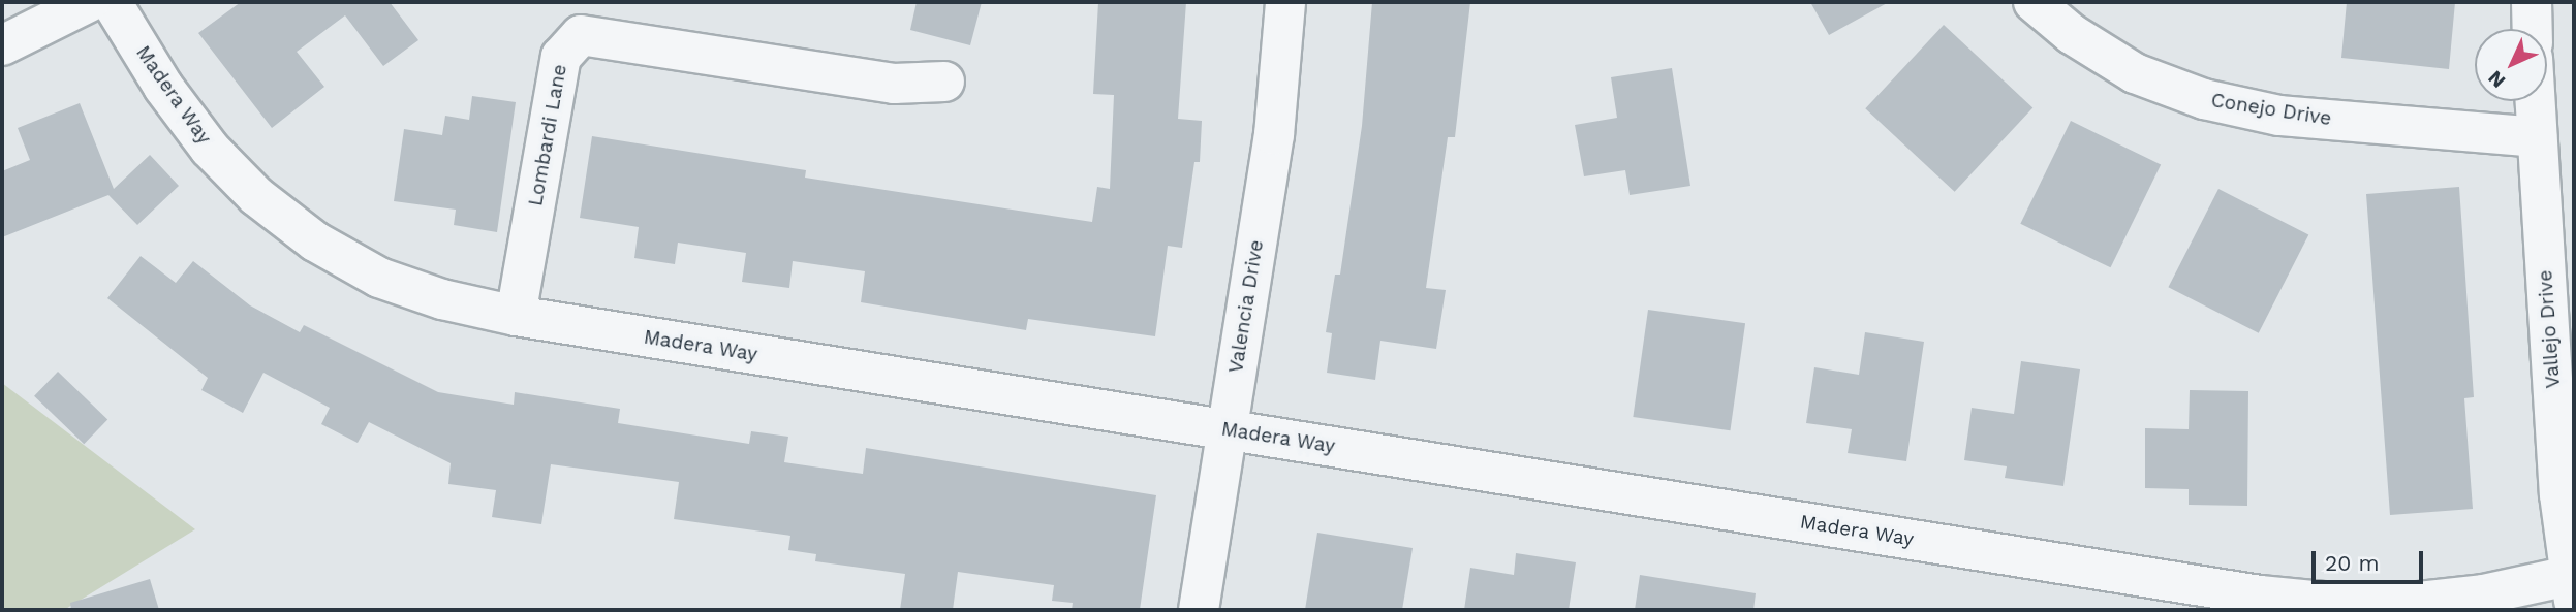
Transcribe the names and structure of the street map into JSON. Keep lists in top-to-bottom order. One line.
{"streets":{"street":["Madera Way","Conejo Drive","Lombardi Lane","Valencia Drive","Vallejo Drive"]},"crossings":[["Madera Way","Lombardi Lane"],["Madera Way","Valencia Drive"],["Madera Way","Vallejo Drive"],["Conejo Drive","Vallejo Drive"]],"scale_bar":"20 m","north":"bottom left"}
